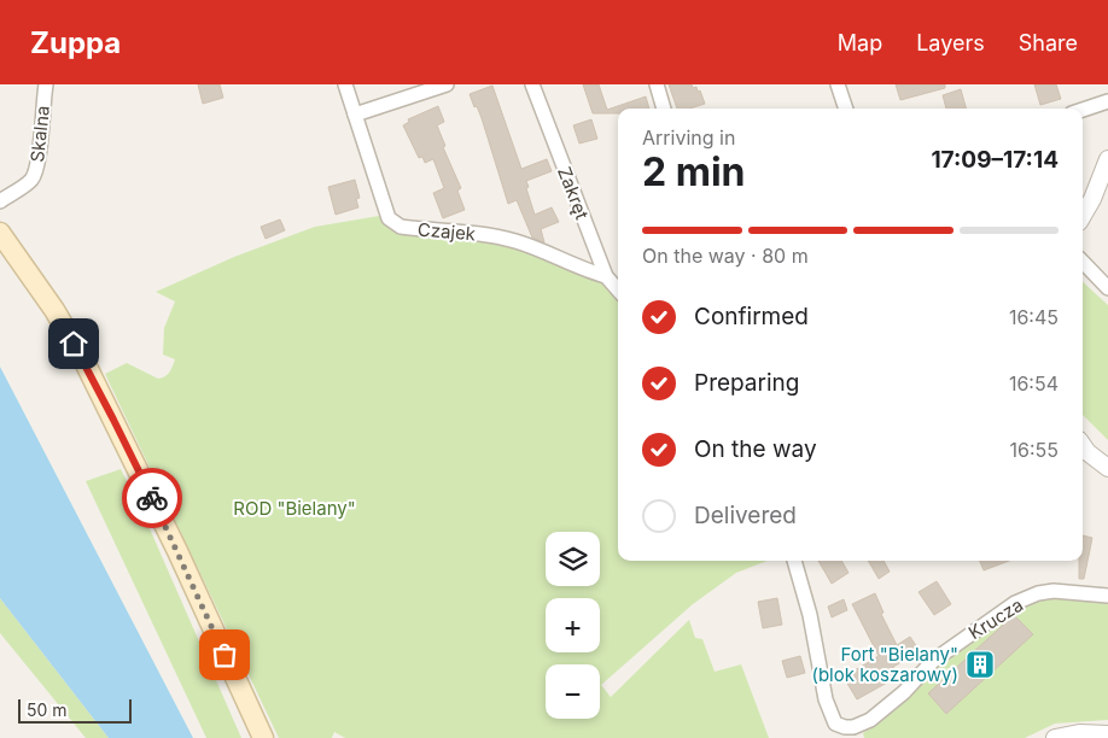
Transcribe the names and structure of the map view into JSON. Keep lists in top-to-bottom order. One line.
{"streets":{"street":["Skalna","Zakręt","Czajek","Krucza"]},"crossings":[["Zakręt","Czajek"]],"parks":["ROD \"Bielany\""],"places":{"building":["Fort \"Bielany\" (blok koszarowy)"]},"scale_bar":"50 m","page":{"header":"Zuppa","nav":["Map","Layers","Share"],"heading":["2 min","Arriving in","17:09–17:14"],"bar":"On the way · 80 m","list":[["Confirmed","16:45"],["Preparing","16:54"],["On the way","16:55"],"Delivered"],"map_buttons":["+","−"],"scale":"50 m"}}
